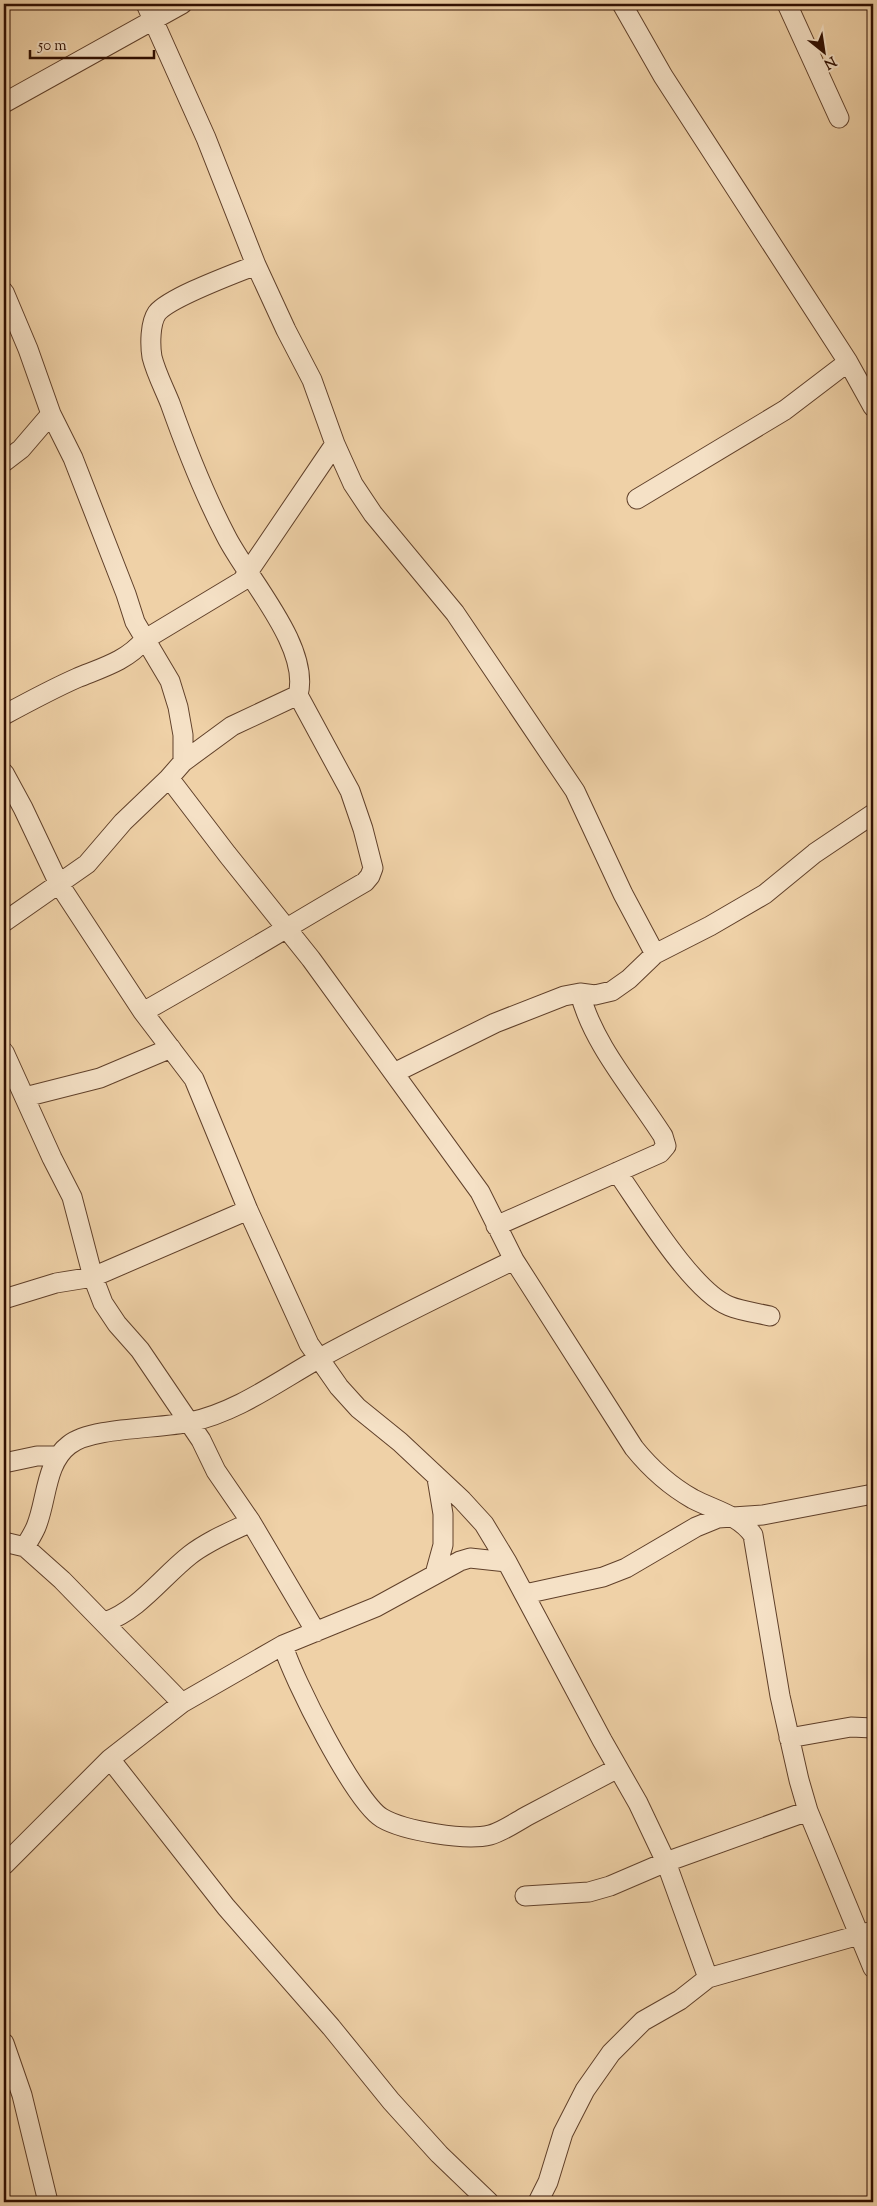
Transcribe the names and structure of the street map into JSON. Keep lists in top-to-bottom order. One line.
{"scale_bar":"50 m","north":"bottom right"}
